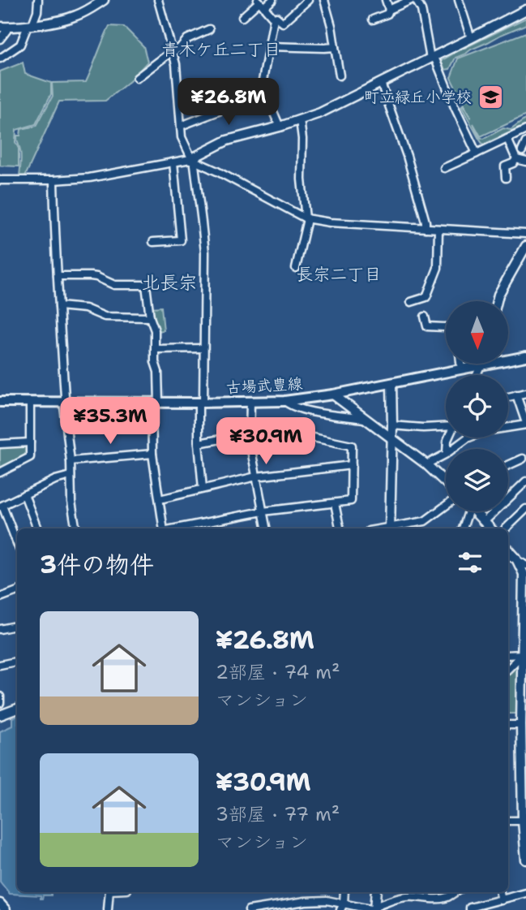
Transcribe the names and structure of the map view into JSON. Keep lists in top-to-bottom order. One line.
{"streets":{"main road":["古場武豊線"]},"districts":["青木ケ丘二丁目","長宗二丁目","北長宗"],"places":{"school or university":["町立緑丘小学校"]},"north":"bottom","page":{"price":["¥26.8M","¥35.3M","¥30.9M"],"heading":"3件の物件","list":[{"name":"¥26.8M","note":"2部屋 · 74 m² · マンション"},{"name":"¥30.9M","note":"3部屋 · 77 m² · マンション"}]}}
